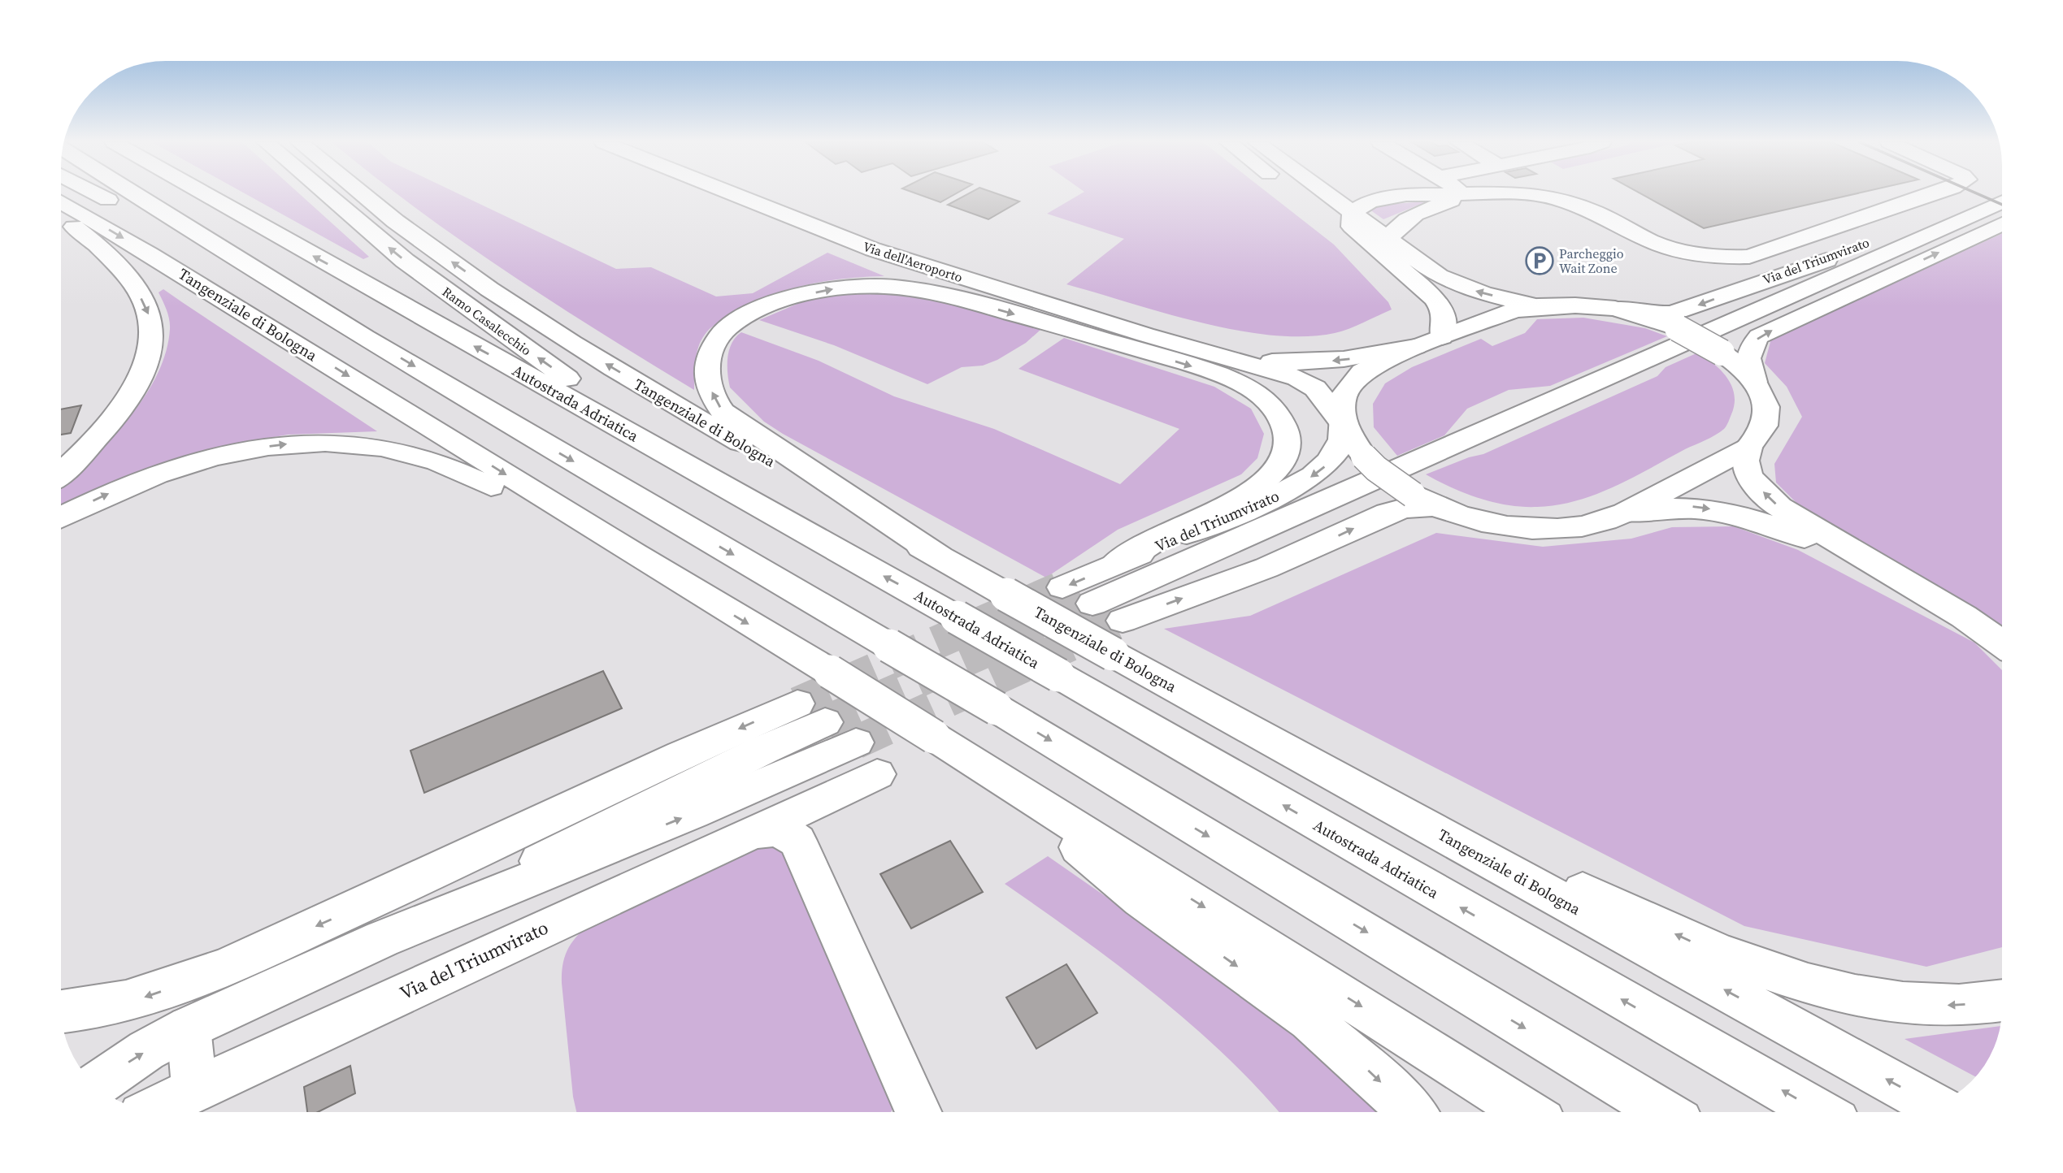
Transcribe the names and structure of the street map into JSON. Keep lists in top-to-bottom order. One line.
{"streets":{"main road":["Via del Triumvirato","Via dell'Aeroporto","Tangenziale di Bologna","Ramo Casalecchio","Autostrada Adriatica"]},"crossings":[["Via del Triumvirato","Via dell'Aeroporto"],["Via del Triumvirato","Tangenziale di Bologna"],["Ramo Casalecchio","Autostrada Adriatica"]],"places":{"parking":["Parcheggio Wait Zone"]}}
